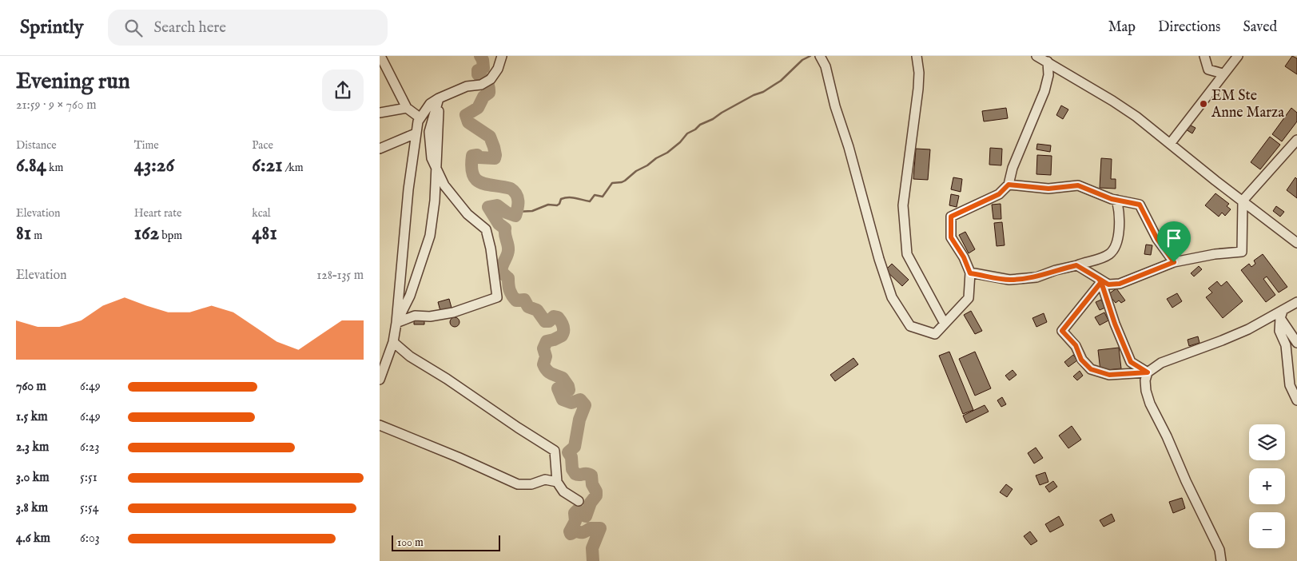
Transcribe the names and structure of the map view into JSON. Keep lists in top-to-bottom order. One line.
{"places":["EM Ste Anne Marza"],"scale_bar":"100 m","page":{"header":"Sprintly","search":"Search here","nav":["Map","Directions","Saved"],"heading":["Evening run","21:59 · 9 × 760 m"],"stats":[["Distance","6.84 km"],["Time","43:26"],["Pace","6:21 /km"],["Elevation","81 m"],["Heart rate","162 bpm"],["kcal","481"]],"chart":["Elevation","128–135 m"],"list":[{"name":"760 m","note":"6:49"},{"name":"1.5 km","note":"6:49"},{"name":"2.3 km","note":"6:23"},{"name":"3.0 km","note":"5:51"},{"name":"3.8 km","note":"5:54"},{"name":"4.6 km","note":"6:03"}],"map_buttons":["+","−"],"scale":"100 m"}}
